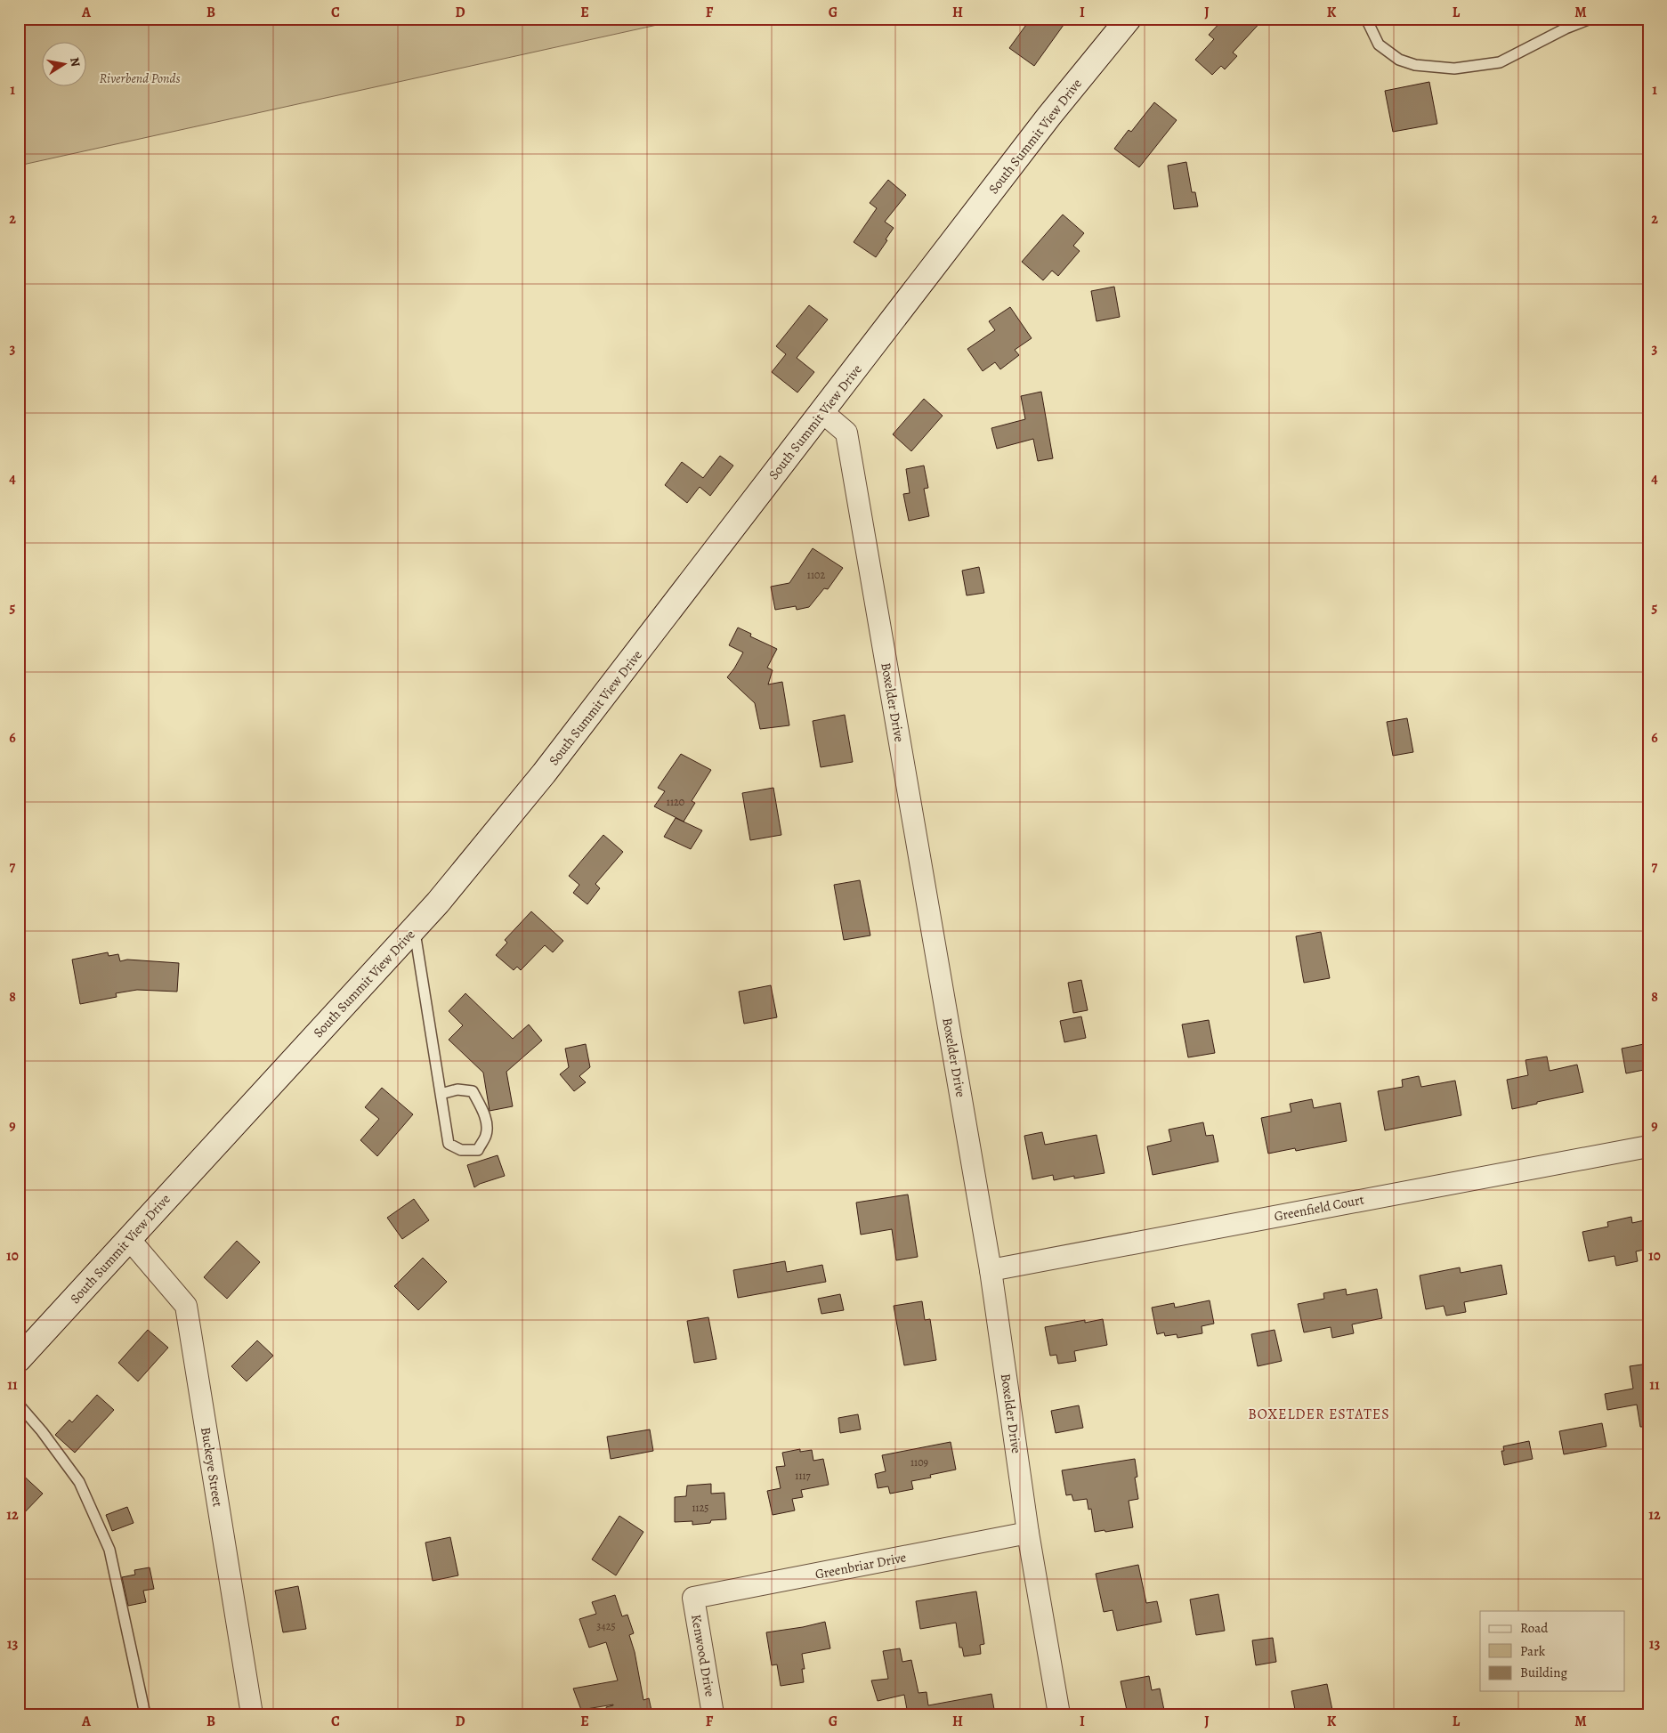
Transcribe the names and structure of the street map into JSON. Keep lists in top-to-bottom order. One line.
{"streets":{"street":["South Summit View Drive","Boxelder Drive","Greenfield Court","Buckeye Street","Greenbriar Drive","Kenwood Drive"]},"crossings":[["South Summit View Drive","Boxelder Drive"],["South Summit View Drive","Buckeye Street"],["Boxelder Drive","Greenfield Court"],["Boxelder Drive","Greenbriar Drive"],["Greenbriar Drive","Kenwood Drive"]],"districts":["BOXELDER ESTATES"],"parks":["Riverbend Ponds"],"house_numbers":["1102","1120","1109","1117","1125","3425"],"legend":["Road","Park","Building"],"north":"right","grid":{"columns":["A","B","C","D","E","F","G","H","I","J","K","L","M"],"rows":["1","2","3","4","5","6","7","8","9","10","11","12","13"]}}
